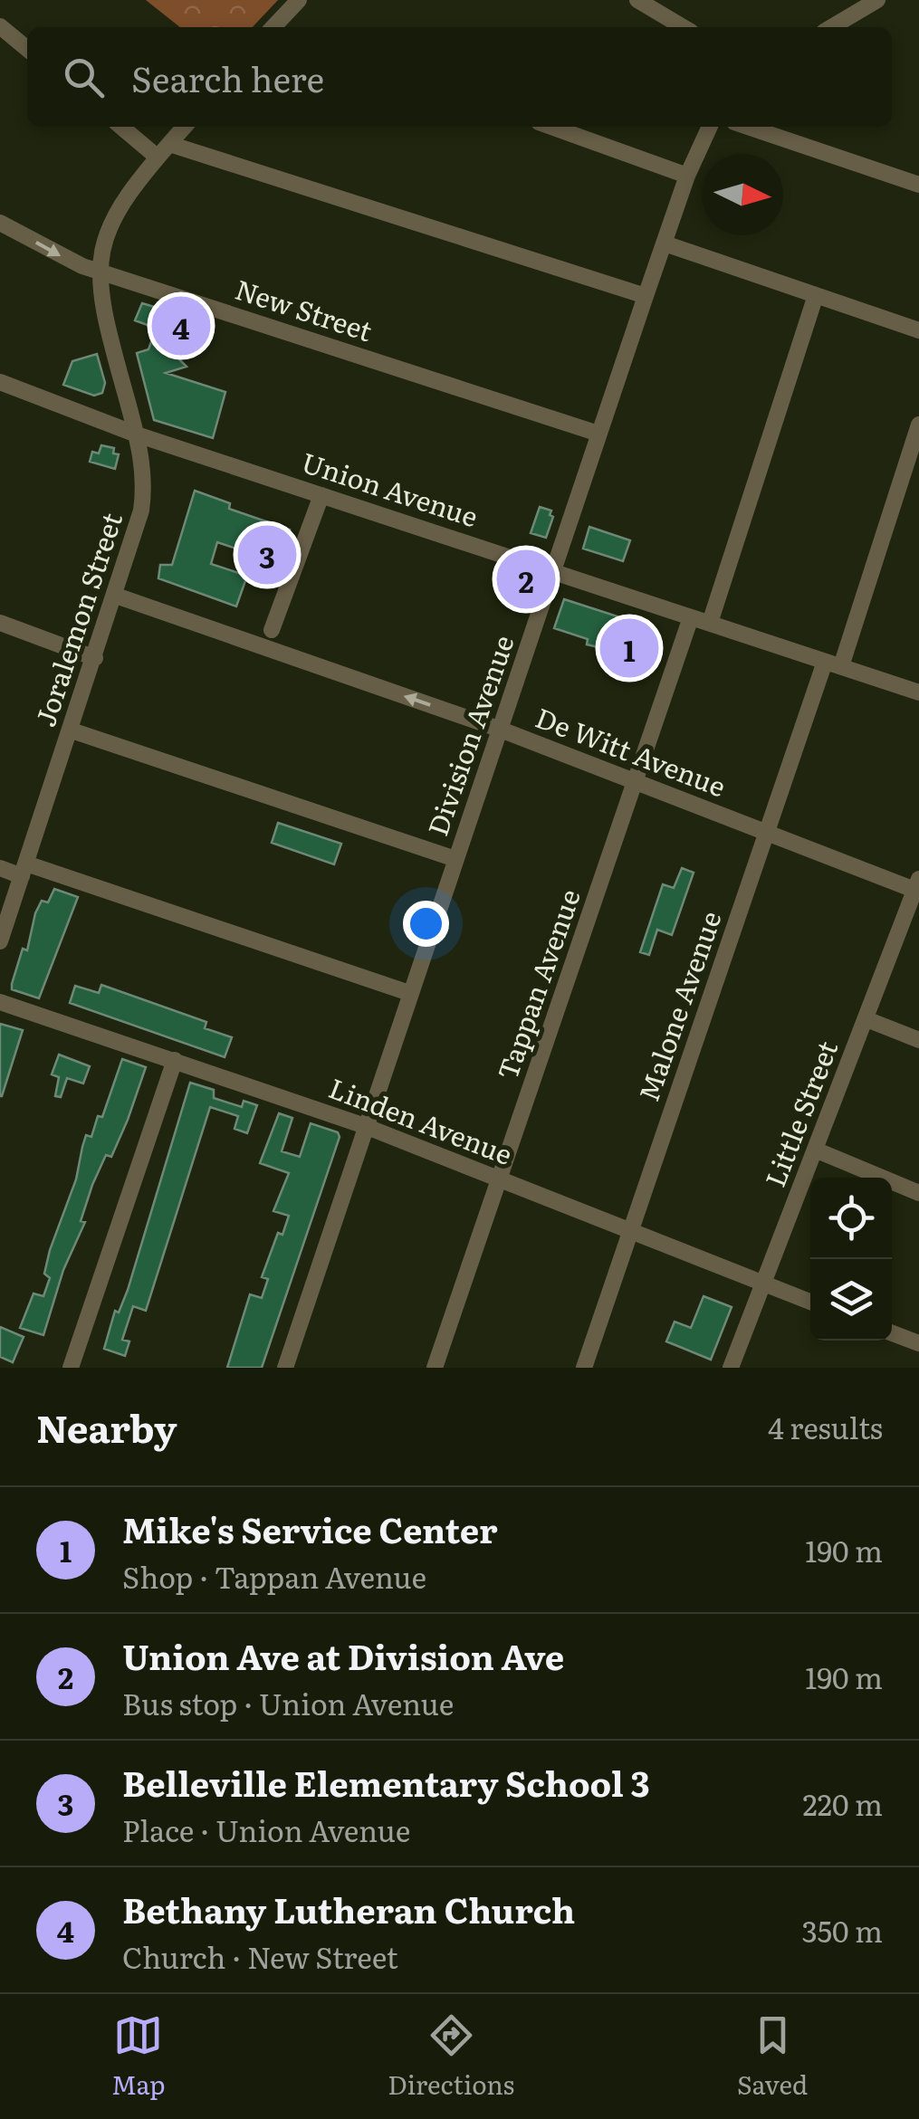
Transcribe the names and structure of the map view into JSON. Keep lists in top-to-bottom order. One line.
{"streets":{"street":["New Street","Union Avenue","Joralemon Street","Division Avenue","De Witt Avenue","Tappan Avenue","Malone Avenue","Little Street","Linden Avenue"]},"crossings":[["New Street","Joralemon Street"],["New Street","Division Avenue"],["Union Avenue","Joralemon Street"],["Union Avenue","Division Avenue"],["Union Avenue","Tappan Avenue"],["Union Avenue","Malone Avenue"],["Joralemon Street","De Witt Avenue"],["Division Avenue","De Witt Avenue"],["Division Avenue","Linden Avenue"],["De Witt Avenue","Tappan Avenue"],["De Witt Avenue","Malone Avenue"],["De Witt Avenue","Little Street"],["Tappan Avenue","Linden Avenue"],["Malone Avenue","Linden Avenue"],["Little Street","Linden Avenue"]],"north":"right","page":{"search":"Search here","pins":["4","3","2","1"],"heading":["Nearby","4 results"],"list":[{"mark":"1","name":"Mike's Service Center","note":"Shop · Tappan Avenue","value":"190 m"},{"mark":"2","name":"Union Ave at Division Ave","note":"Bus stop · Union Avenue","value":"190 m"},{"mark":"3","name":"Belleville Elementary School 3","note":"Place · Union Avenue","value":"220 m"},{"mark":"4","name":"Bethany Lutheran Church","note":"Church · New Street","value":"350 m"}],"nav":["Map","Directions","Saved"]}}
